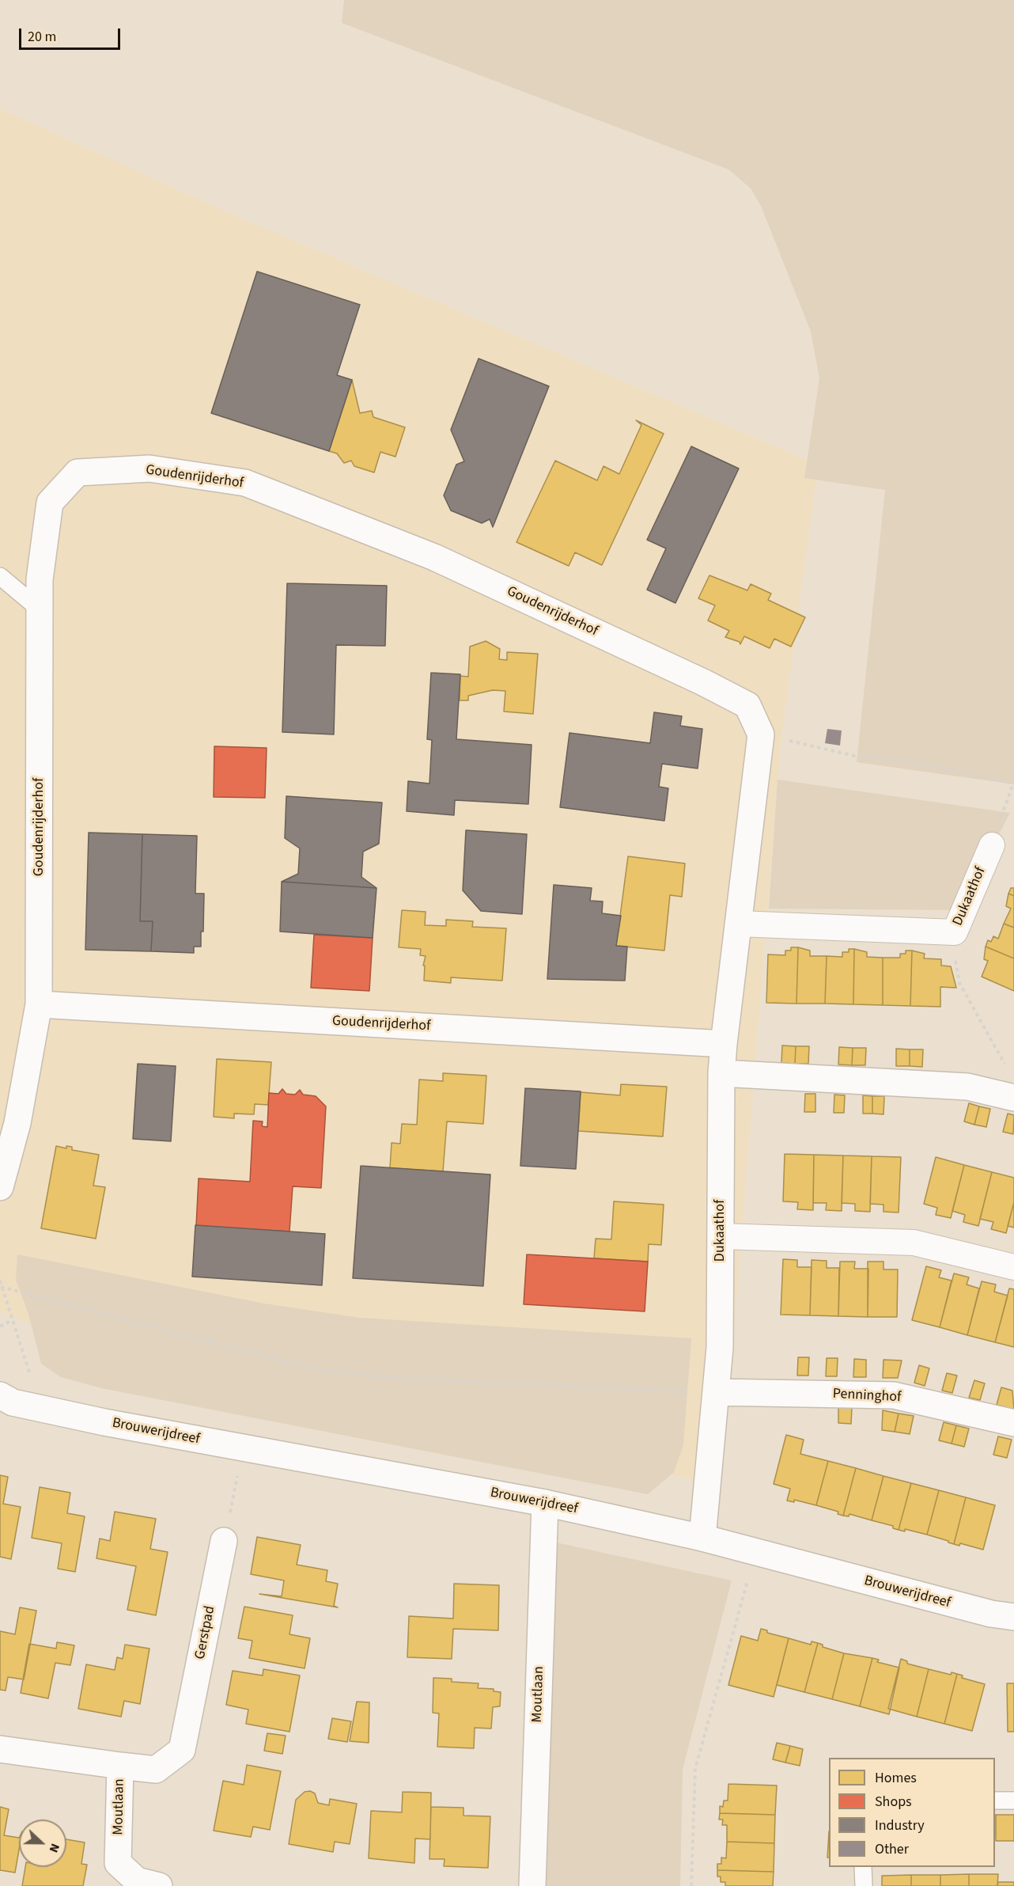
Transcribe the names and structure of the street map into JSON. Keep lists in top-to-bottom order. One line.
{"streets":{"street":["Goudenrijderhof","Dukaathof","Penninghof","Brouwerijdreef","Gerstpad","Moutlaan"]},"crossings":[["Goudenrijderhof","Dukaathof"],["Dukaathof","Penninghof"],["Dukaathof","Brouwerijdreef"],["Brouwerijdreef","Moutlaan"],["Gerstpad","Moutlaan"]],"legend":["Homes","Shops","Industry","Other"],"scale_bar":"20 m","north":"right"}
